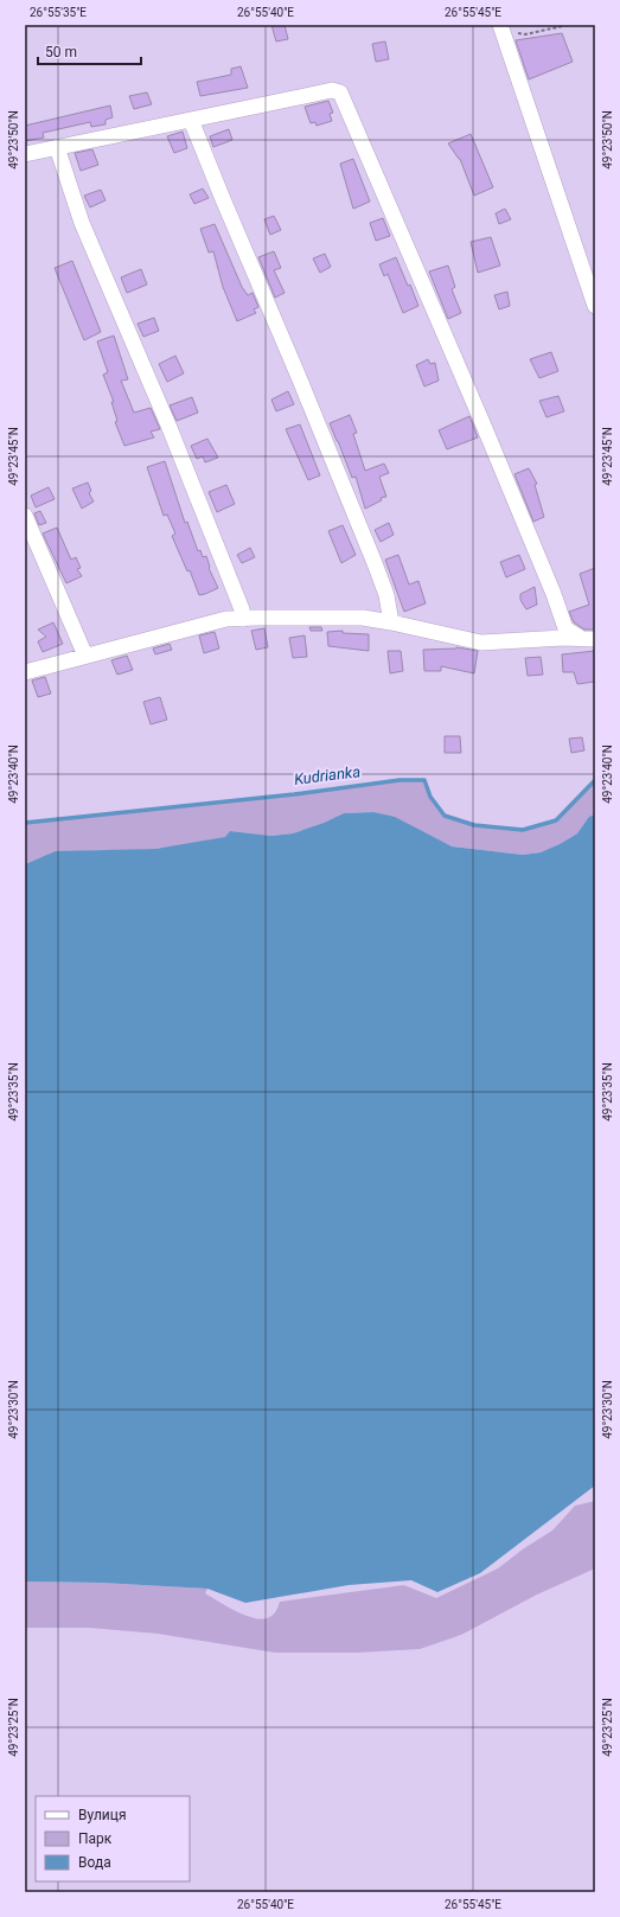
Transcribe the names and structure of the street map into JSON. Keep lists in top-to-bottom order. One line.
{"water":["Kudrianka"],"legend":["Вулиця","Парк","Вода"],"scale_bar":"50 m","coordinates":["26°55'35\"E","26°55'40\"E","26°55'45\"E","49°23'50\"N","49°23'45\"N","49°23'40\"N","49°23'35\"N","49°23'30\"N","49°23'25\"N"]}
